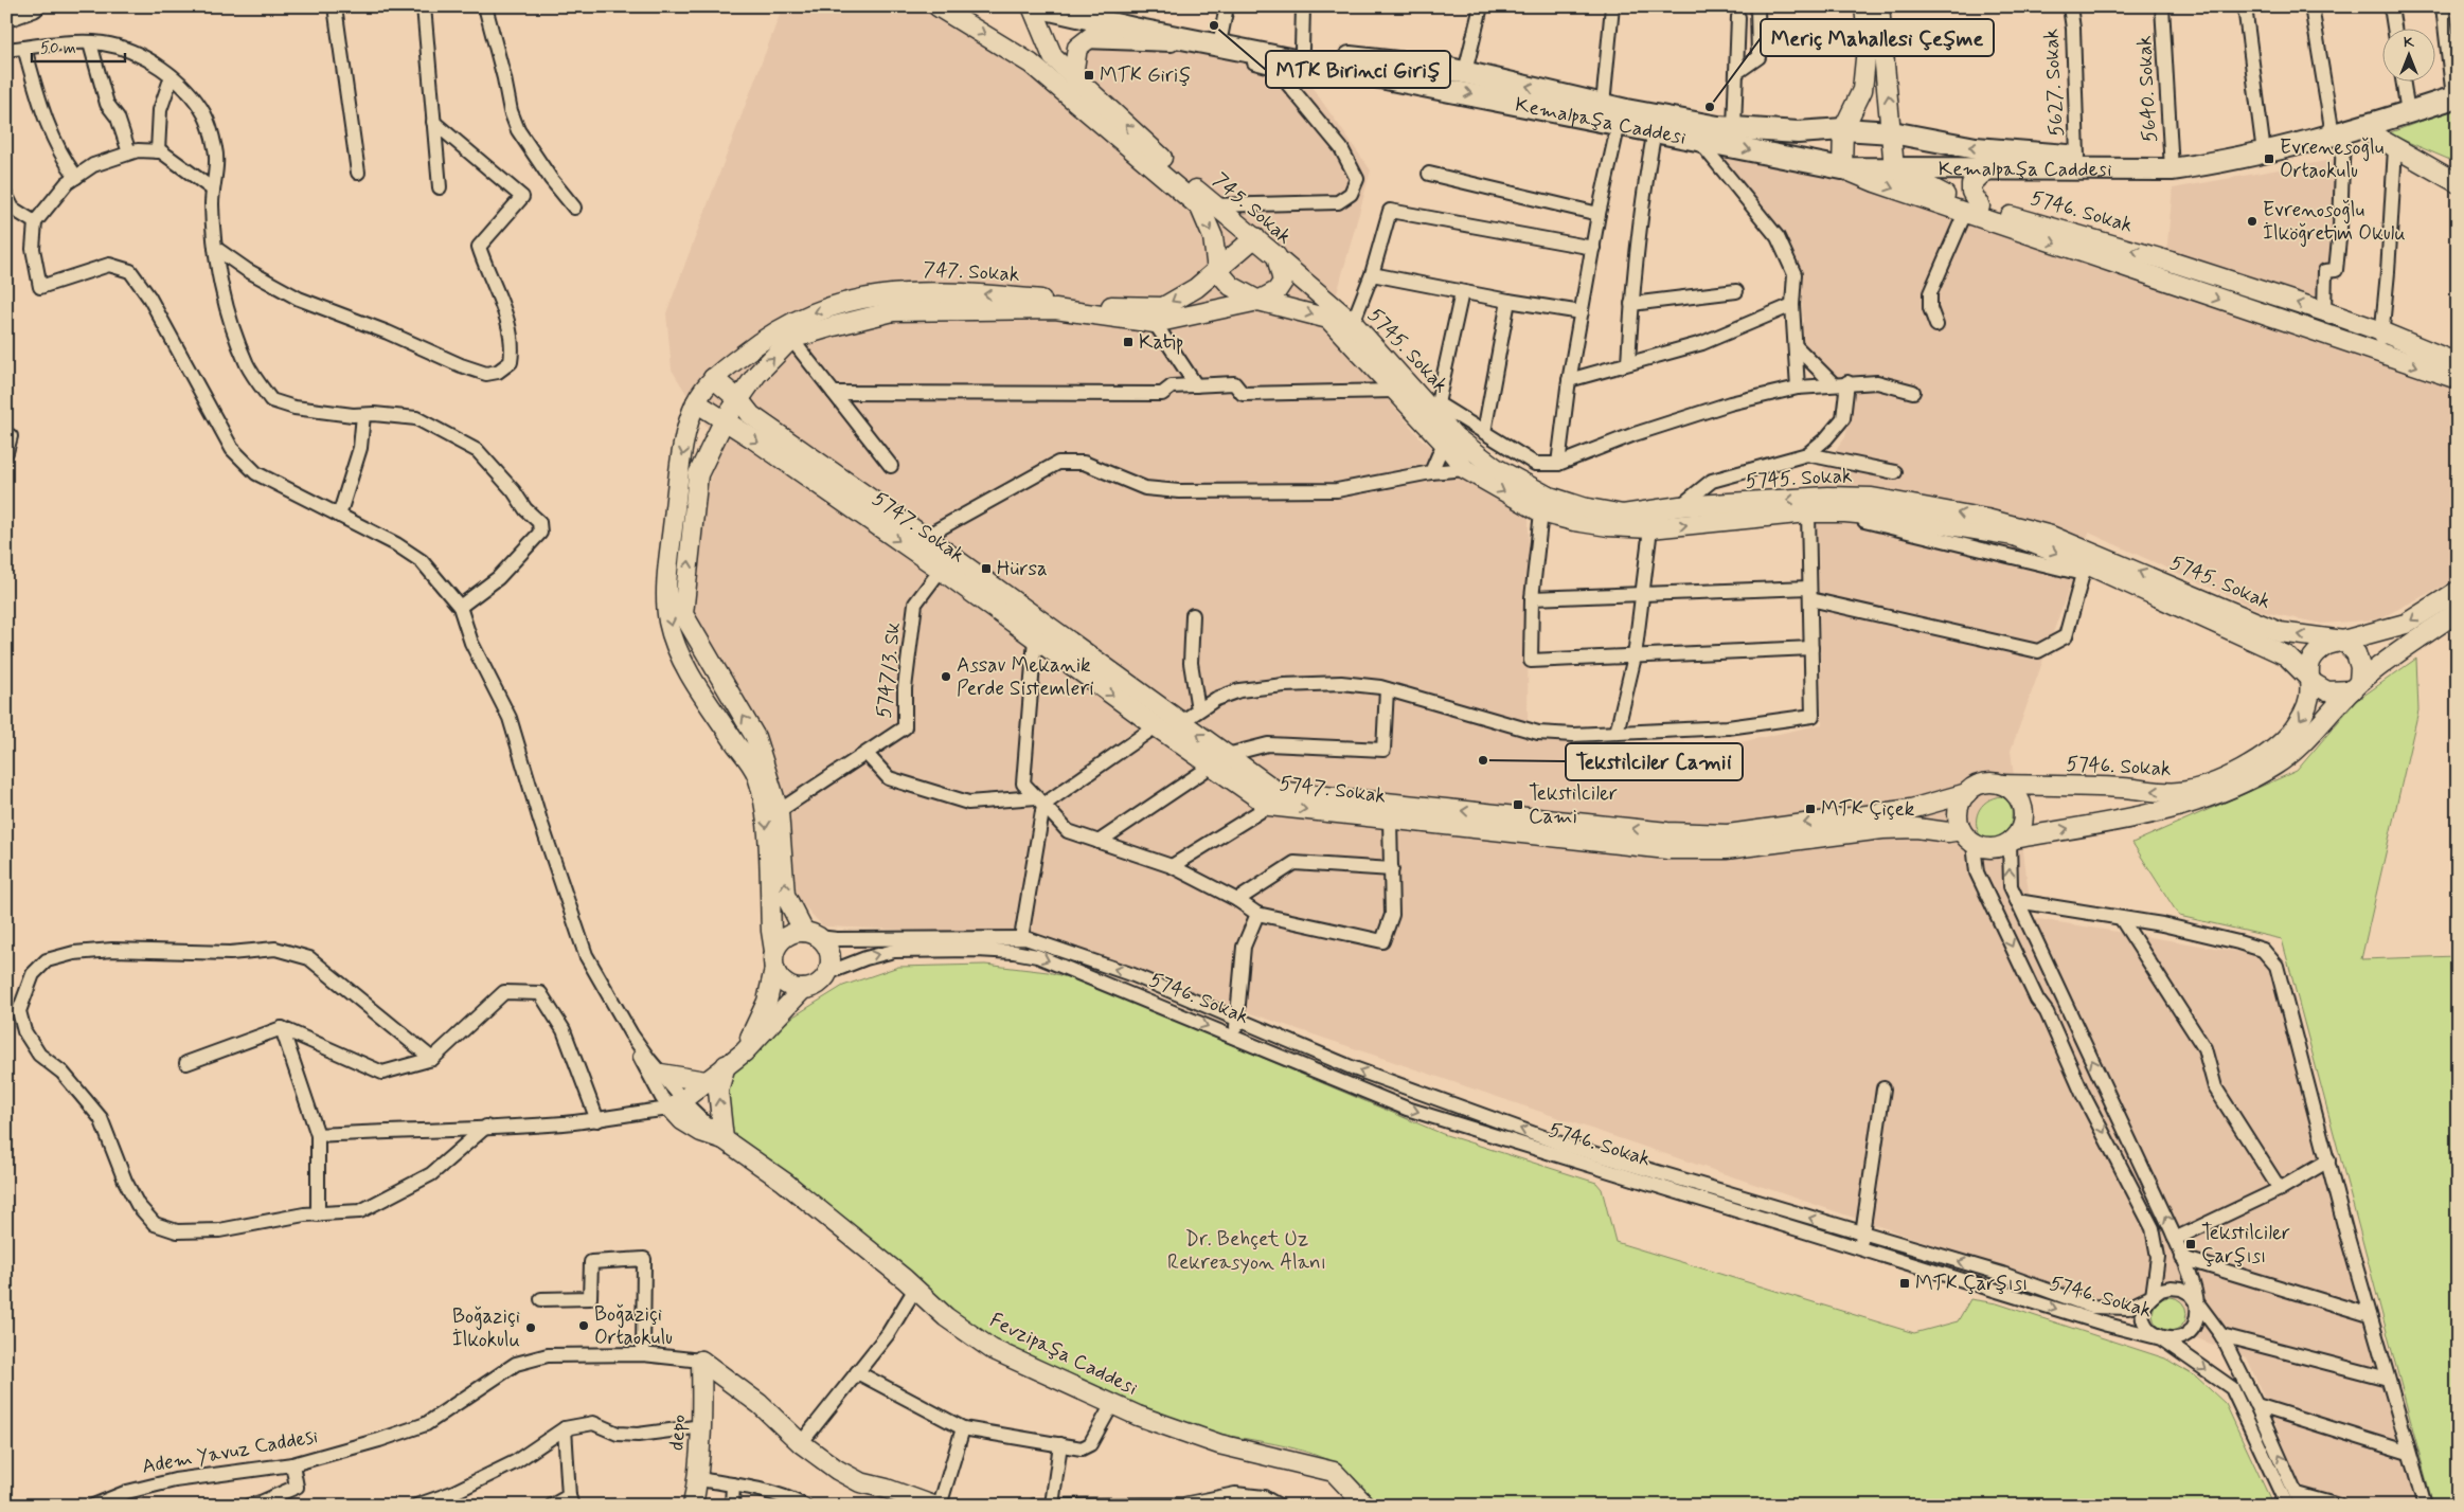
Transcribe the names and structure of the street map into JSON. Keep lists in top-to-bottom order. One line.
{"streets":{"main road":["Kemalpaşa Caddesi","745. Sokak","5746. Sokak","747. Sokak","5745. Sokak","5747. Sokak","Fevzipaşa Caddesi","depo"],"street":["5627. Sokak","5640. Sokak","5747/3. Sk","Adem Yavuz Caddesi"]},"crossings":[["5627. Sokak","Kemalpaşa Caddesi"],["5640. Sokak","Kemalpaşa Caddesi"],["Kemalpaşa Caddesi","5746. Sokak"],["745. Sokak","747. Sokak"],["745. Sokak","5745. Sokak"],["5746. Sokak","747. Sokak"],["5746. Sokak","5745. Sokak"],["5746. Sokak","5747. Sokak"],["747. Sokak","5745. Sokak"],["747. Sokak","5747. Sokak"],["747. Sokak","5747/3. Sk"],["5747. Sokak","5747/3. Sk"],["depo","Adem Yavuz Caddesi"]],"parks":["Dr. Behçet Uz Rekreasyon Alanı"],"places":{"other":["MTK Birinci Giriş","Meriç Mahallesi Çeşme","Evrenosoğlu İlköğretim Okulu","Assav Mekanik Perde Sistemleri","Tekstilciler Camii","Boğaziçi Ortaokulu","Boğaziçi İlkokulu"],"transit":["MTK Giriş","Evrenesoğlu Ortaokulu","Katip","Hürsa","Tekstilciler Cami","MTK Çiçek","Tekstilciler Çarşısı","MTK Çarşısı"]},"scale_bar":"50 m","north":"top"}
